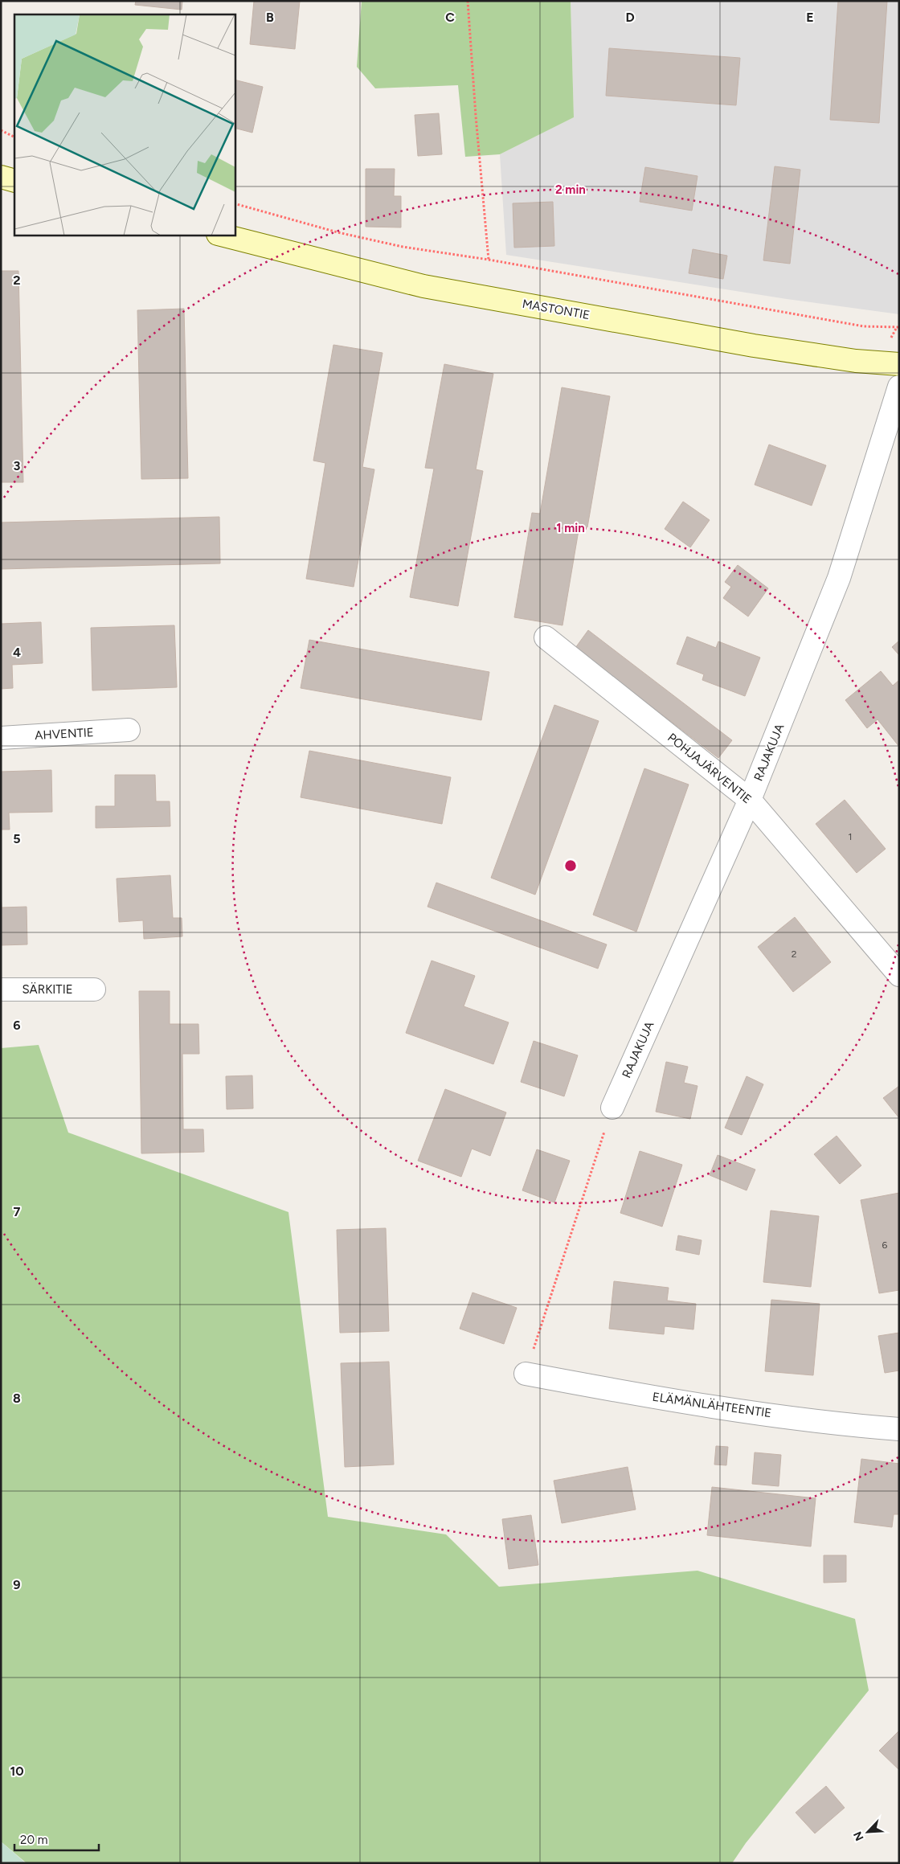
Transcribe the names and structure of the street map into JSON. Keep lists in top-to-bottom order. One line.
{"streets":{"street":["MASTONTIE","AHVENTIE","RAJAKUJA","POHJAJÄRVENTIE","SÄRKITIE","ELÄMÄNLÄHTEENTIE"]},"crossings":[["RAJAKUJA","POHJAJÄRVENTIE"]],"house_numbers":["1","2","6"],"scale_bar":"20 m","north":"bottom left","grid":{"columns":["B","C","D","E"],"rows":["2","3","4","5","6","7","8","9","10"]},"rings":["2 min","1 min"]}
